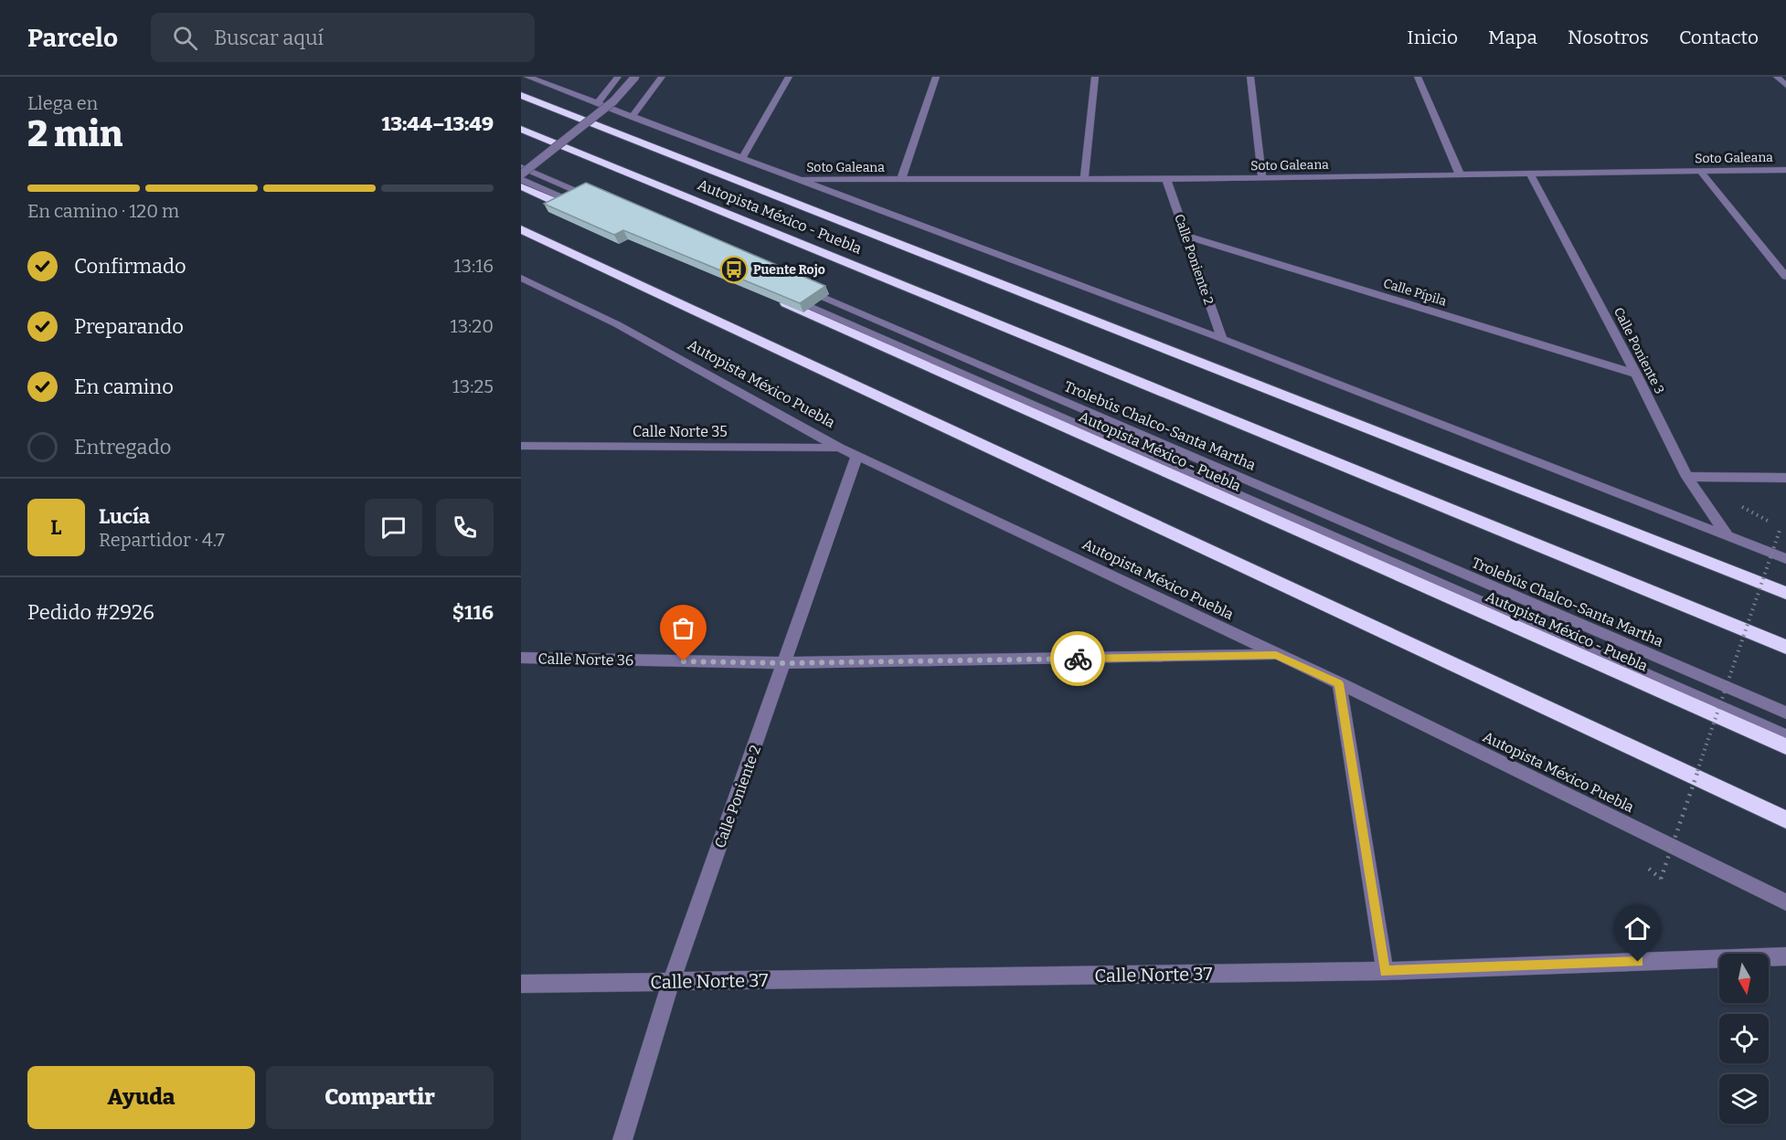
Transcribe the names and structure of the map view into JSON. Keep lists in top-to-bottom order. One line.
{"streets":{"highway":["Autopista México - Puebla"],"street":["Soto Galeana","Calle Poniente 2","Calle Pípila","Calle Poniente 3","Autopista México Puebla","Trolebús Chalco-Santa Martha","Calle Norte 35","Calle Norte 36","Calle Norte 37"]},"crossings":[["Soto Galeana","Calle Poniente 2"],["Soto Galeana","Calle Poniente 3"],["Calle Poniente 2","Calle Pípila"],["Calle Poniente 2","Autopista México Puebla"],["Calle Poniente 2","Calle Norte 36"],["Calle Poniente 2","Calle Norte 37"],["Calle Pípila","Calle Poniente 3"],["Autopista México Puebla","Calle Norte 35"],["Autopista México Puebla","Calle Norte 36"]],"places":{"bus stop":["Puente Rojo"]},"north":"bottom","page":{"header":"Parcelo","search":"Buscar aquí","nav":["Inicio","Mapa","Nosotros","Contacto"],"heading":["2 min","Llega en","13:44–13:49"],"panel":["Lucía","Repartidor · 4.7","Pedido #2926","$116"],"bar":"En camino · 120 m","list":[["Confirmado","13:16"],["Preparando","13:20"],["En camino","13:25"],"Entregado"],"round":"L","buttons":["Ayuda","Compartir"]}}
